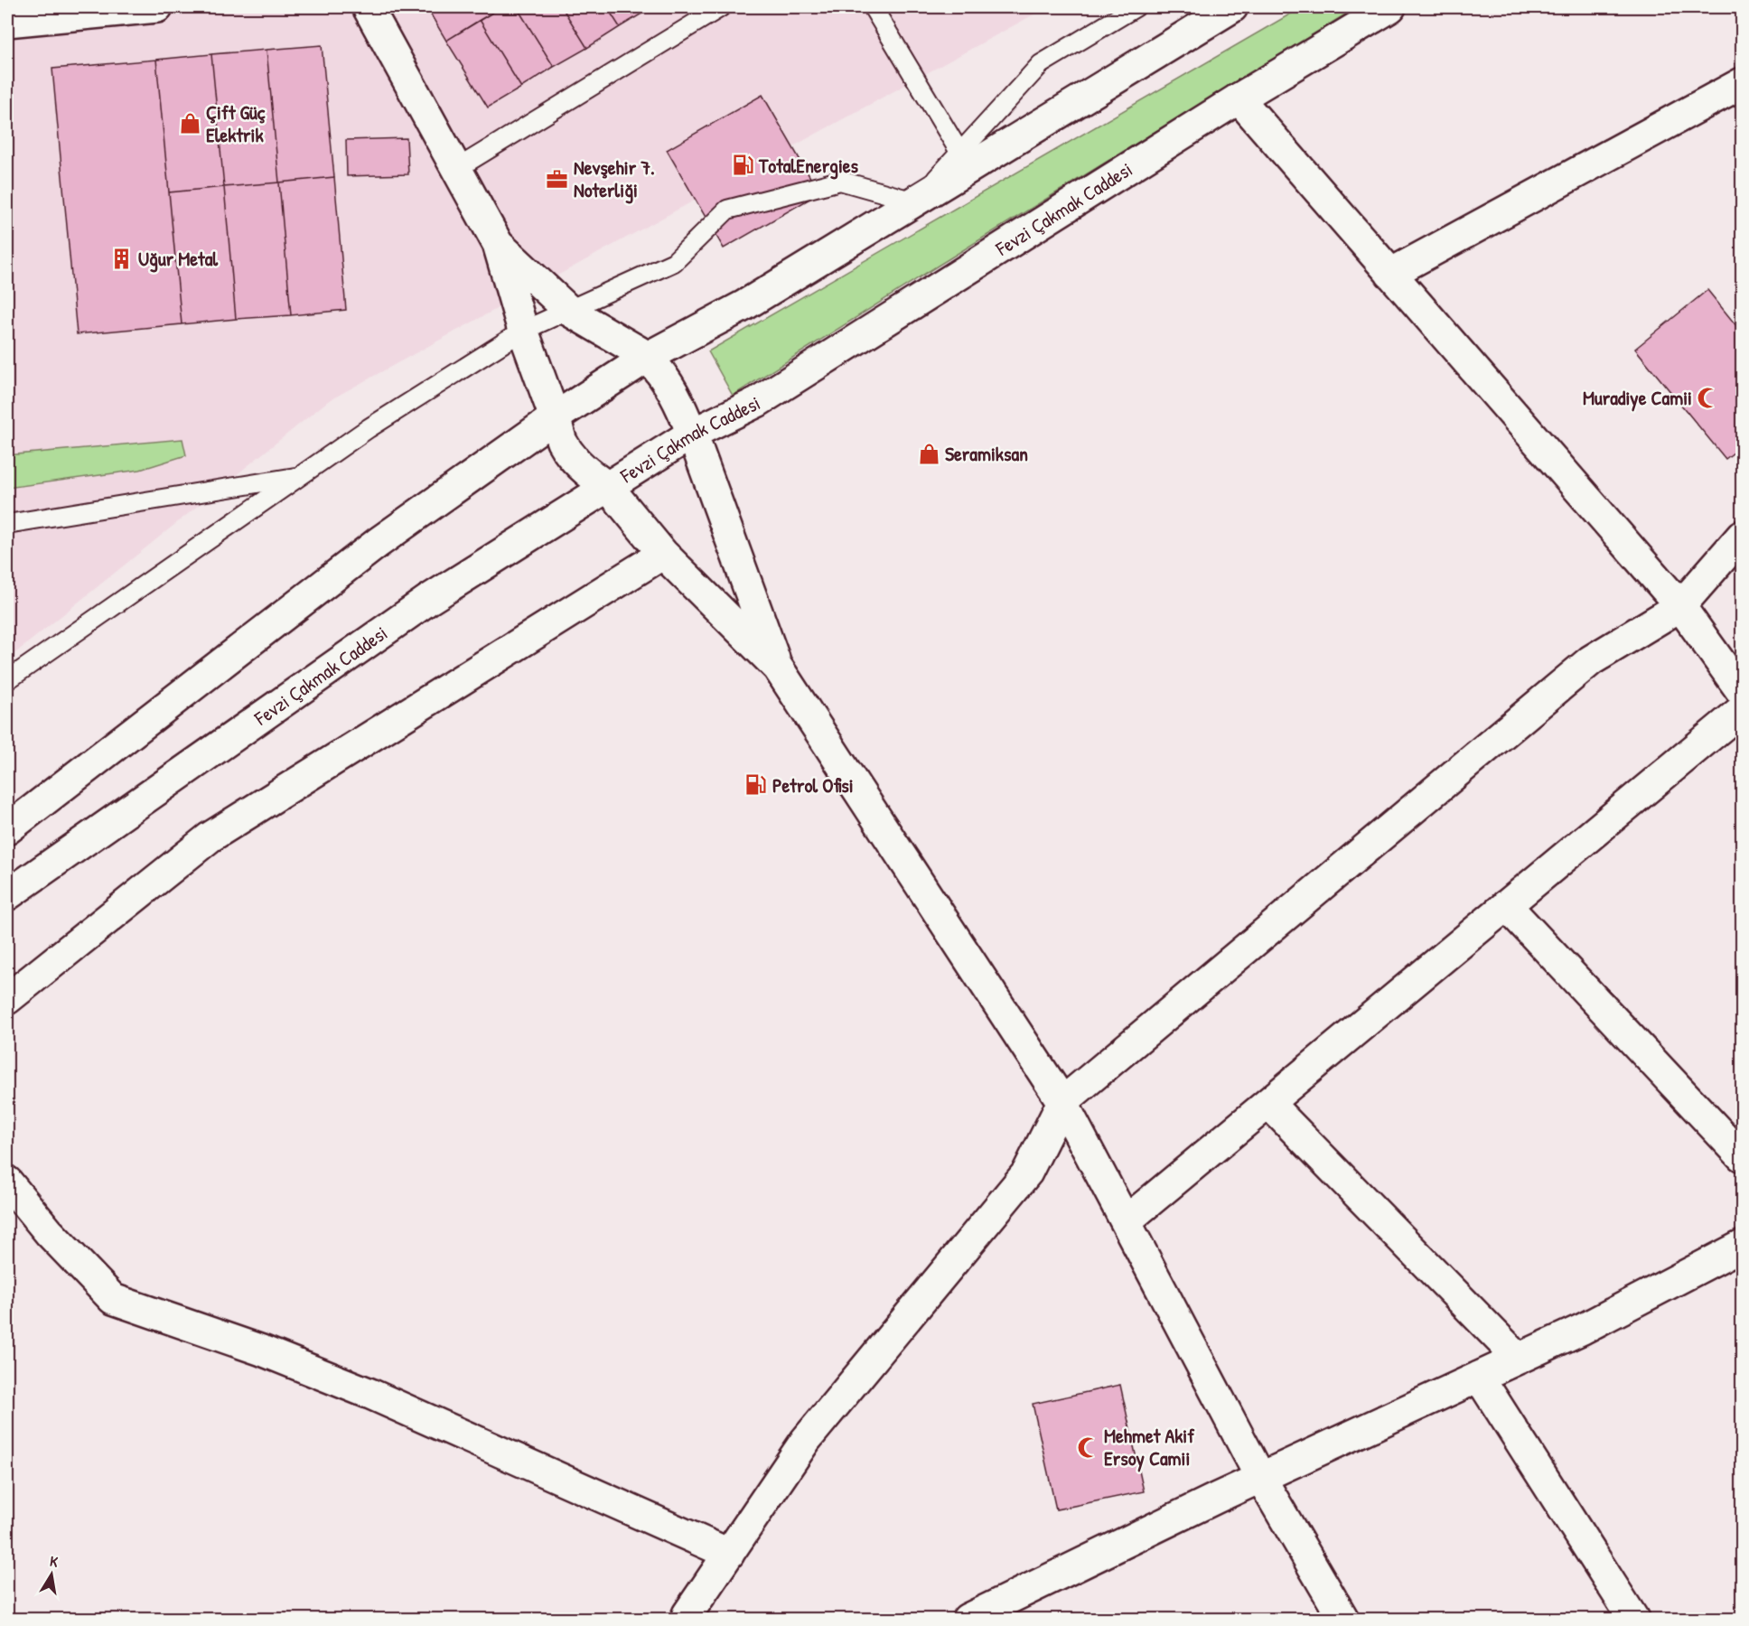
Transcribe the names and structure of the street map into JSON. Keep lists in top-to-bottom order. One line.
{"streets":{"street":["Fevzi Çakmak Caddesi"]},"places":{"shop":["Çift Güç Elektrik","Seramiksan"],"fuel station":["TotalEnergies","Petrol Ofisi"],"office":["Nevşehir 7. Noterliği"],"building":["Uğur Metal"],"mosque":["Muradiye Camii","Mehmet Akif Ersoy Camii"]},"north":"top"}
